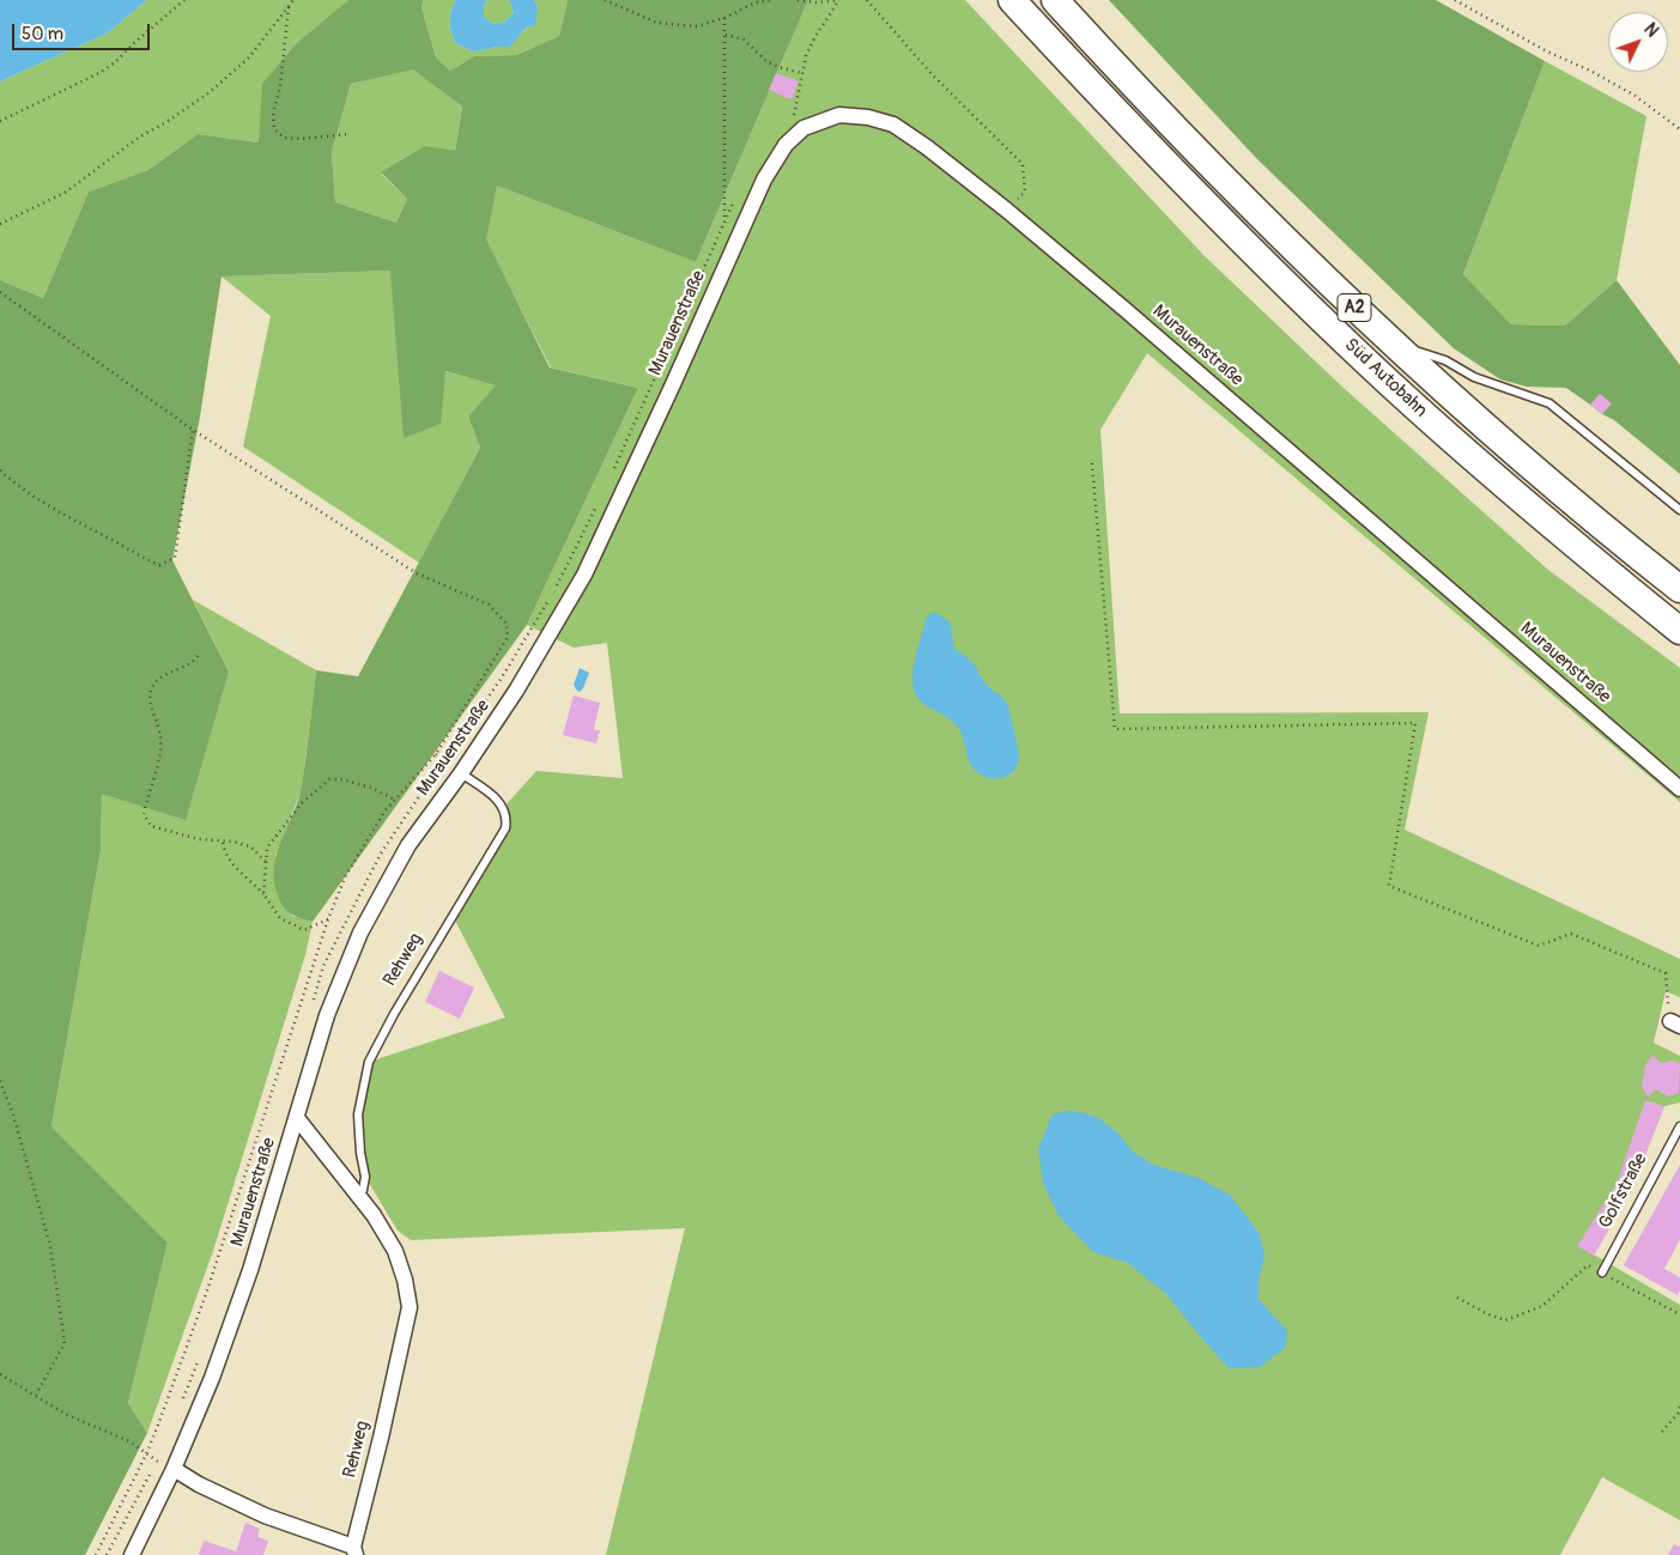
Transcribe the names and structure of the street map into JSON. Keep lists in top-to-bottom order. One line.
{"streets":{"highway":["A2","Süd Autobahn"],"street":["Murauenstraße","Rehweg"],"lane":["Golfstraße"]},"crossings":[["Murauenstraße","Rehweg"]],"scale_bar":"50 m","north":"top right"}
